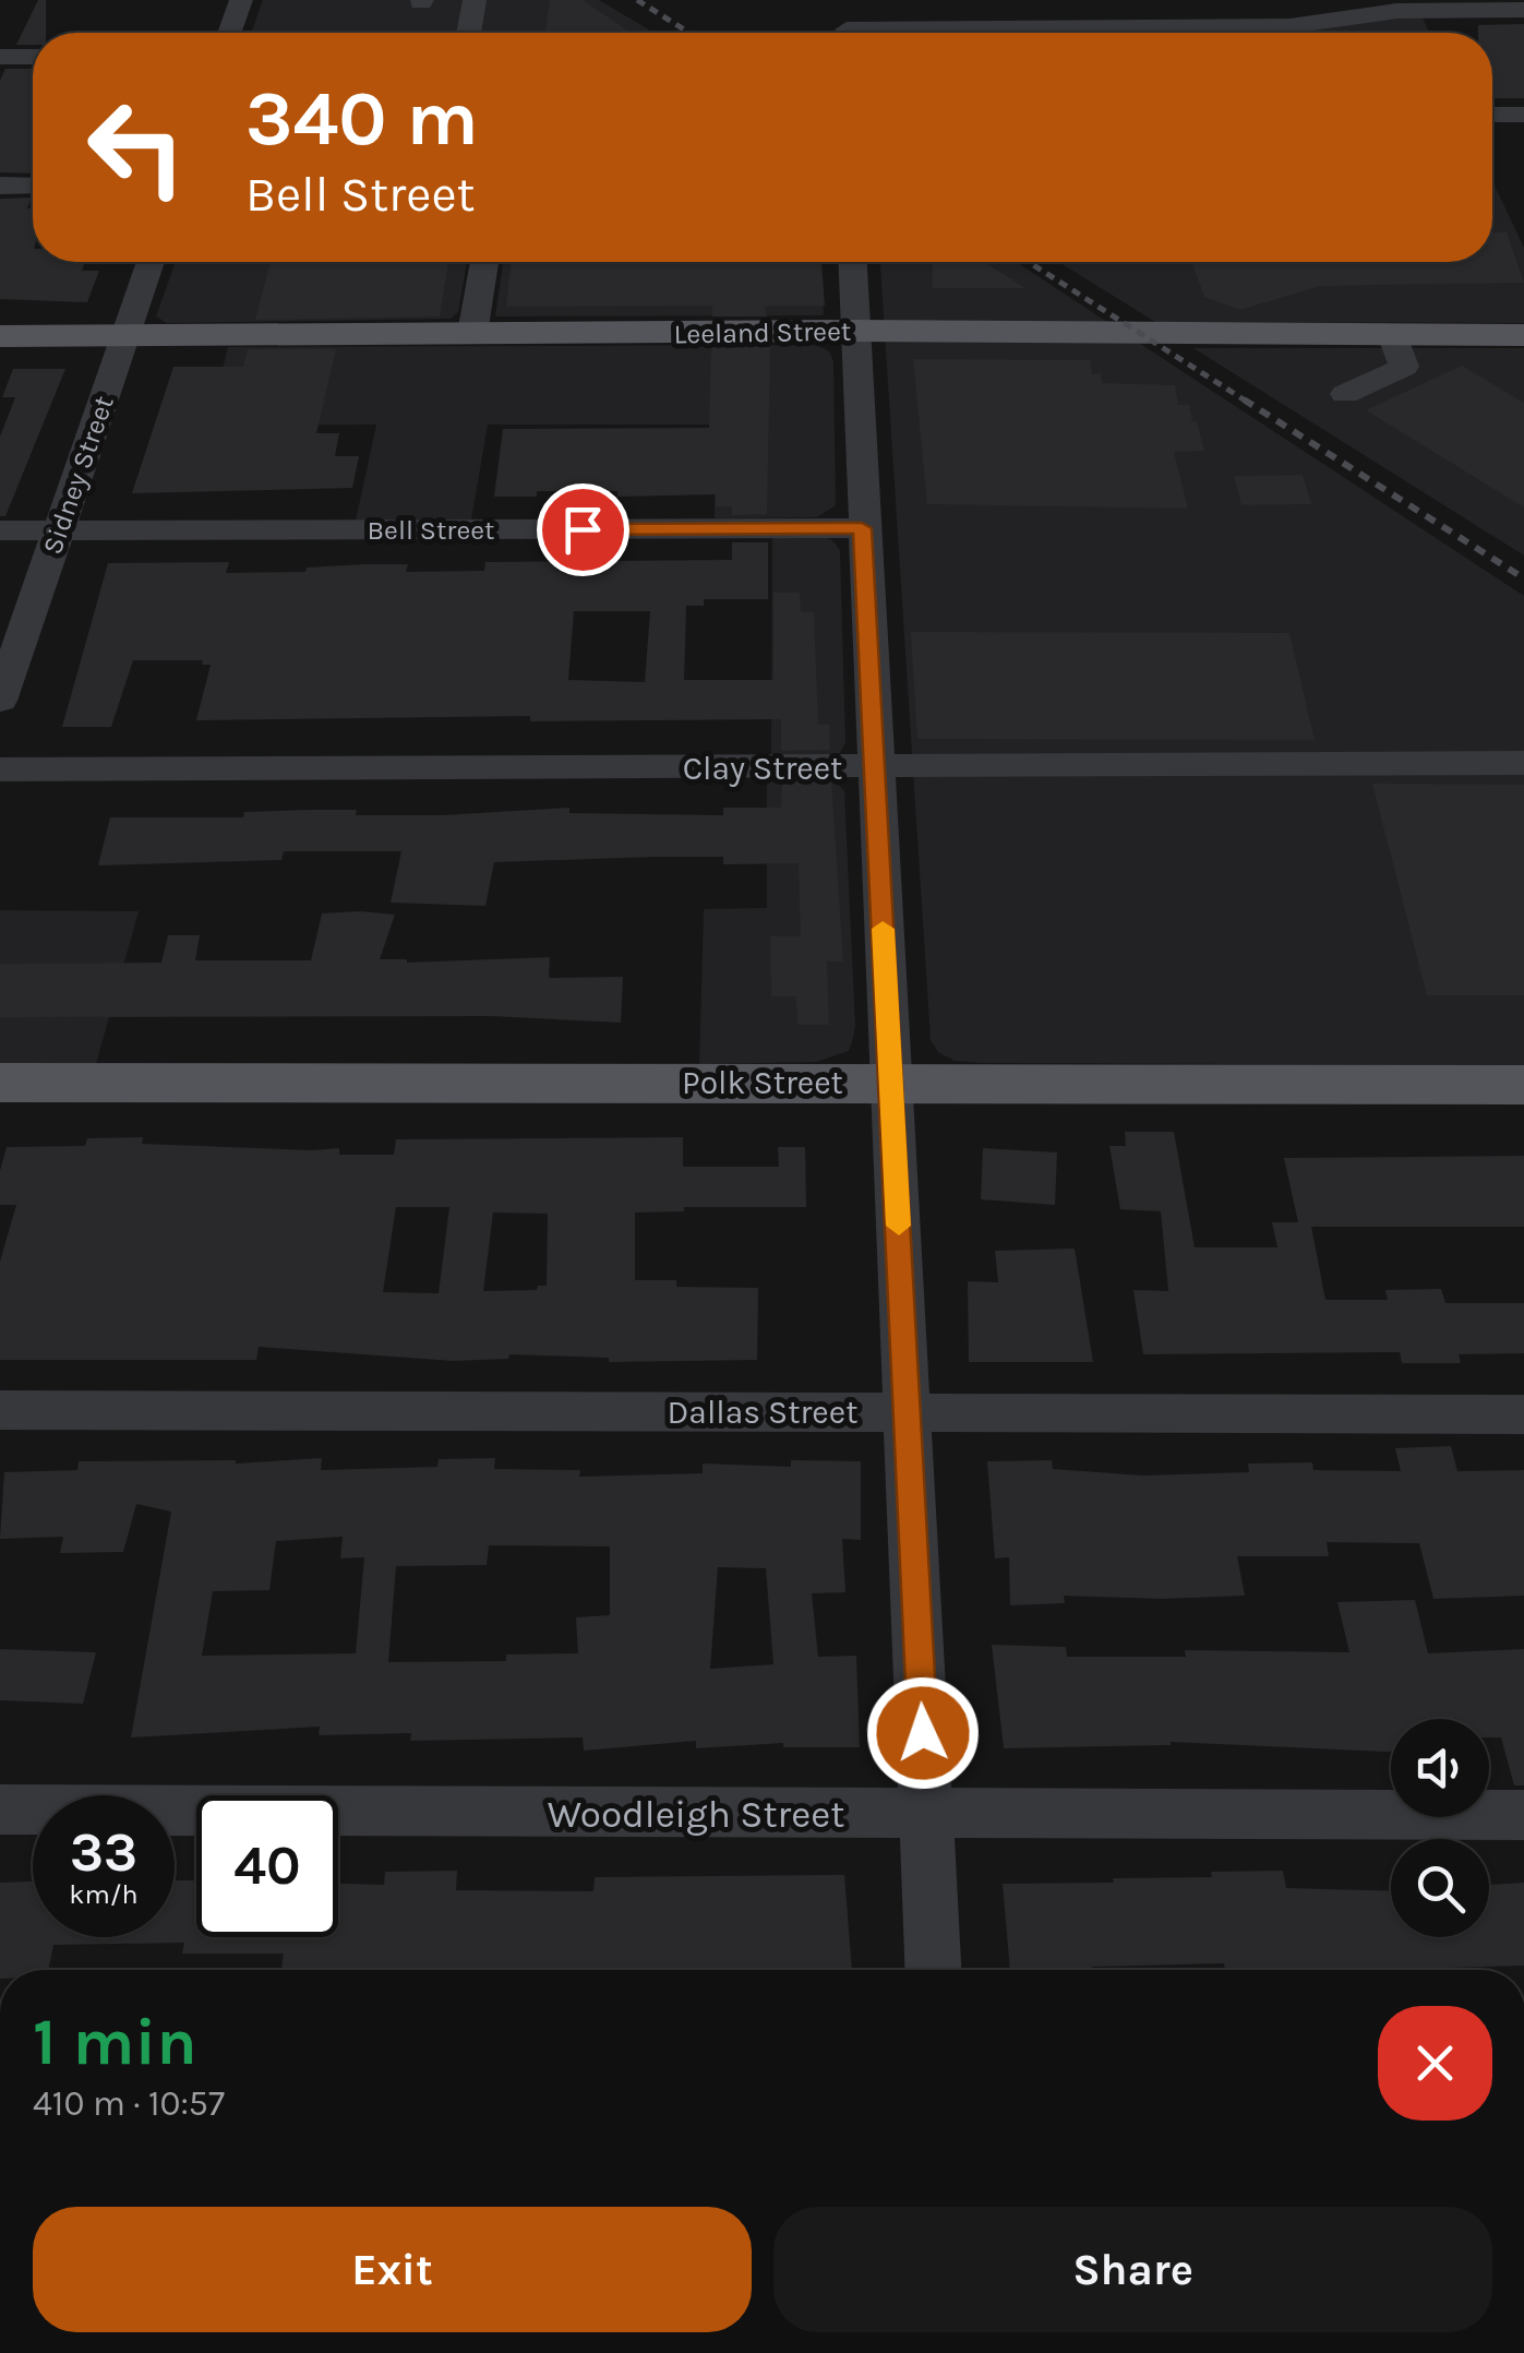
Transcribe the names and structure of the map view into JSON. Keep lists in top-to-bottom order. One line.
{"streets":{"main road":["Leeland Street","Polk Street"],"street":["Sidney Street","Bell Street","Clay Street","Dallas Street","Woodleigh Street"]},"crossings":[["Leeland Street","Sidney Street"],["Sidney Street","Bell Street"]],"page":{"turn":["340 m","Bell Street"],"speed":"33 km/h","limit":"40","heading":["1 min","410 m · 10:57"],"buttons":["Exit","Share"]}}
